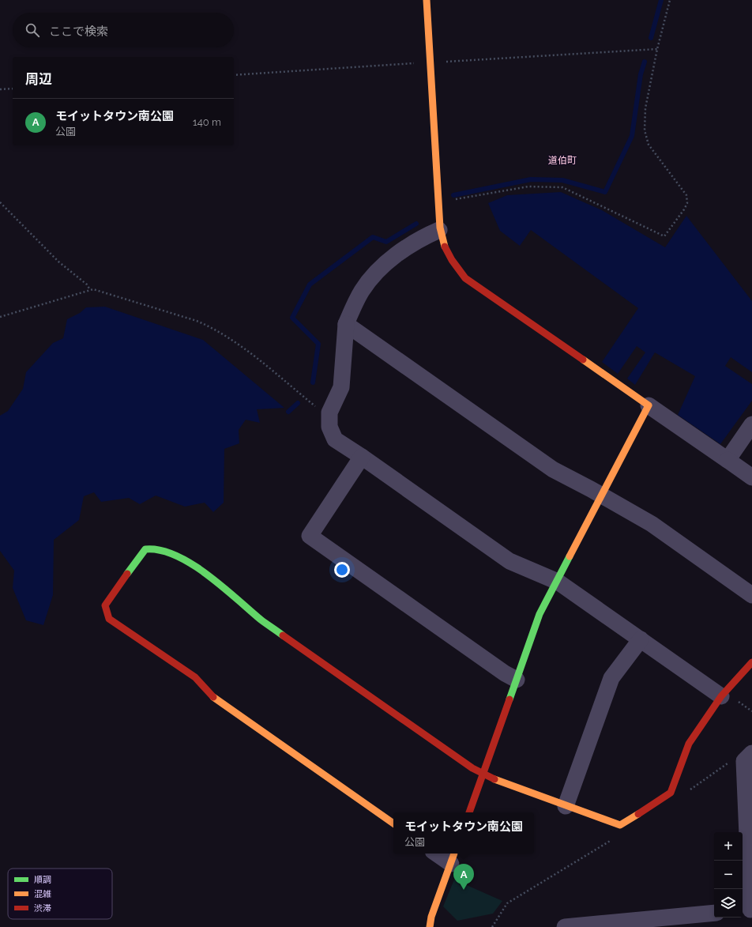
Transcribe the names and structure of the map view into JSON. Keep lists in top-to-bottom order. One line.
{"districts":["道伯町"],"legend":["順調","混雑","渋滞"],"page":{"search":"ここで検索","heading":"周辺","list":[{"mark":"A","name":"モイットタウン南公園","note":"公園","value":"140 m"}],"popup":["モイットタウン南公園","公園"],"map_buttons":["+","−"],"pins":"A"}}
